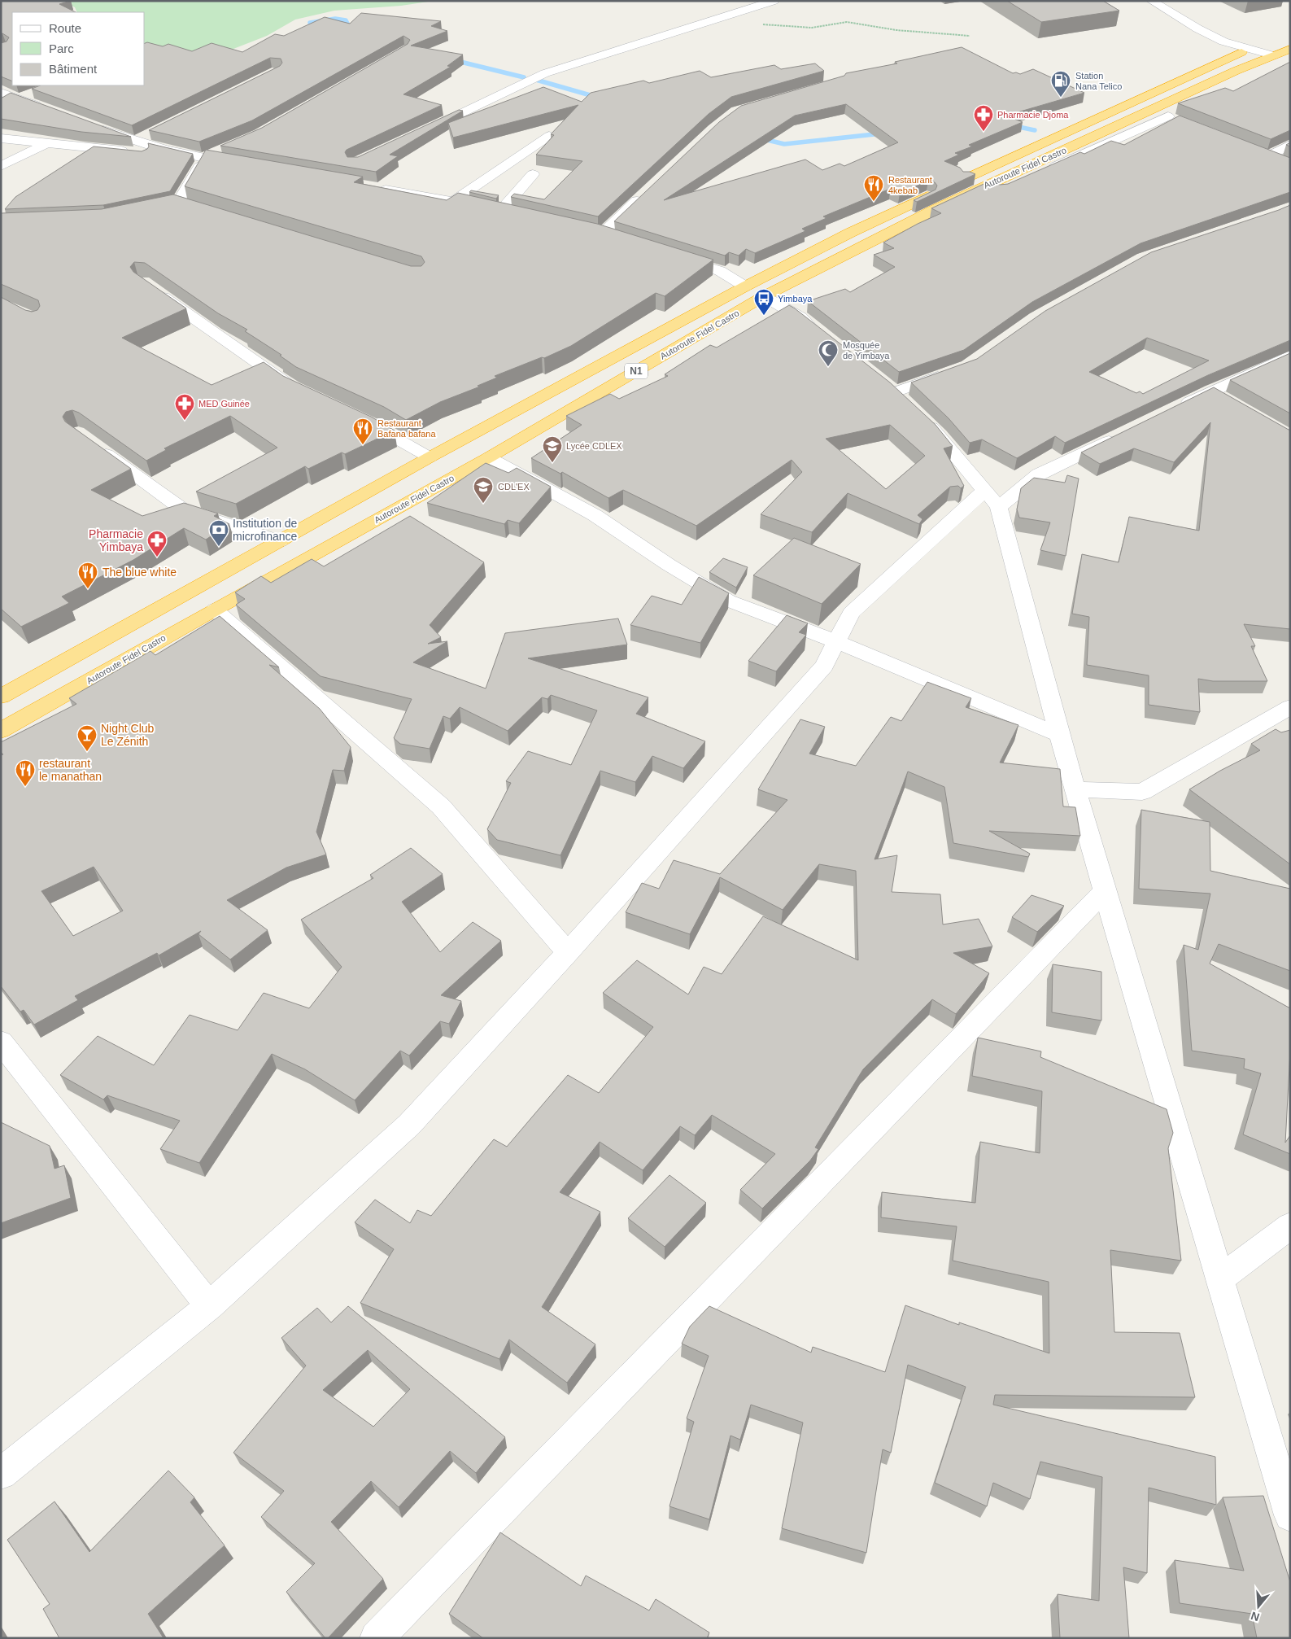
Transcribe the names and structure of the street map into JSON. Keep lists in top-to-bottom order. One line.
{"streets":{"highway":["Autoroute Fidel Castro","N1"]},"places":{"fuel station":["Station Nana Telico"],"pharmacy":["Pharmacie Djoma","MED Guinée","Pharmacie Yimbaya"],"restaurant":["Restaurant 4kebab","Restaurant Bafana bafana","The blue white","restaurant le manathan"],"bus stop":["Yimbaya"],"mosque":["Mosquée de Yimbaya"],"school or university":["Lycée CDLEX","CDL'EX"],"bank":["Institution de microfinance"],"bar":["Night Club Le Zénith"]},"legend":["Route","Parc","Bâtiment"],"north":"bottom"}
